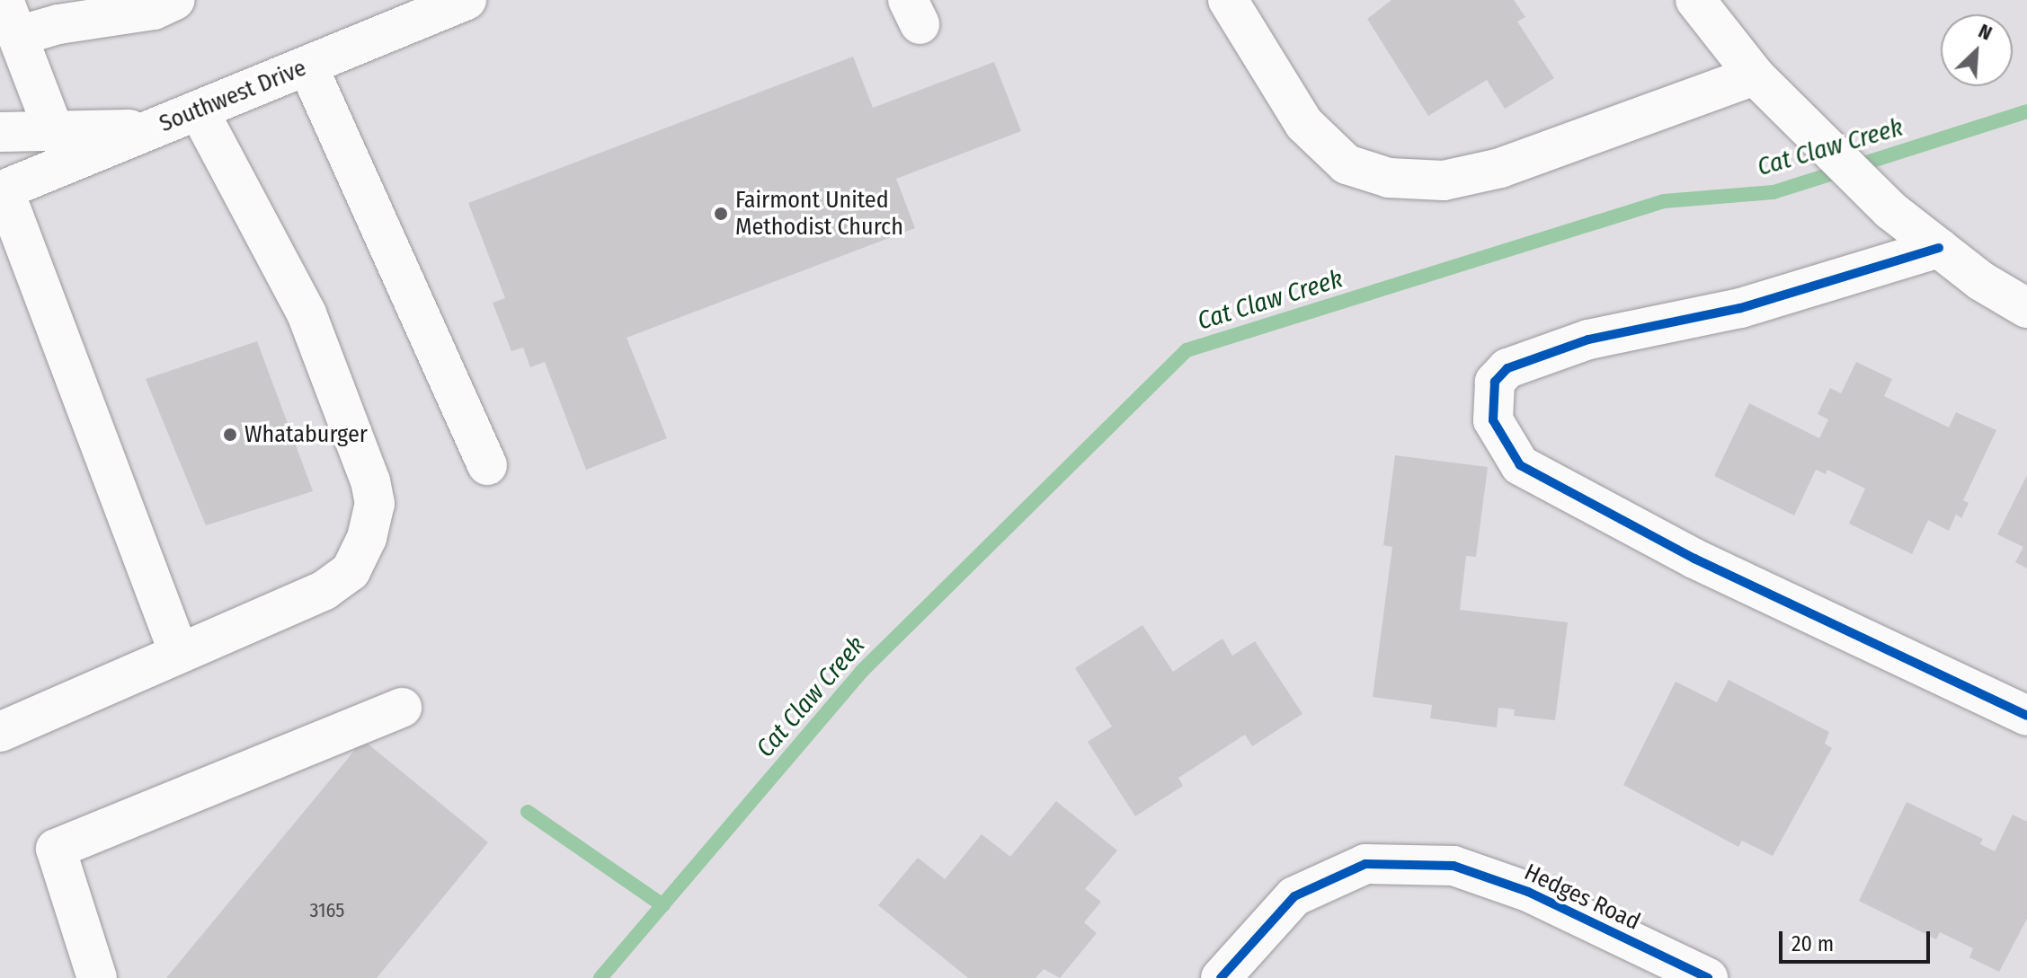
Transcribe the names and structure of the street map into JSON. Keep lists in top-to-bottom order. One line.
{"streets":{"street":["Southwest Drive","Hedges Road"]},"water":["Cat Claw Creek"],"places":["Fairmont United Methodist Church","Whataburger"],"house_numbers":["3165"],"scale_bar":"20 m","north":"top right"}
